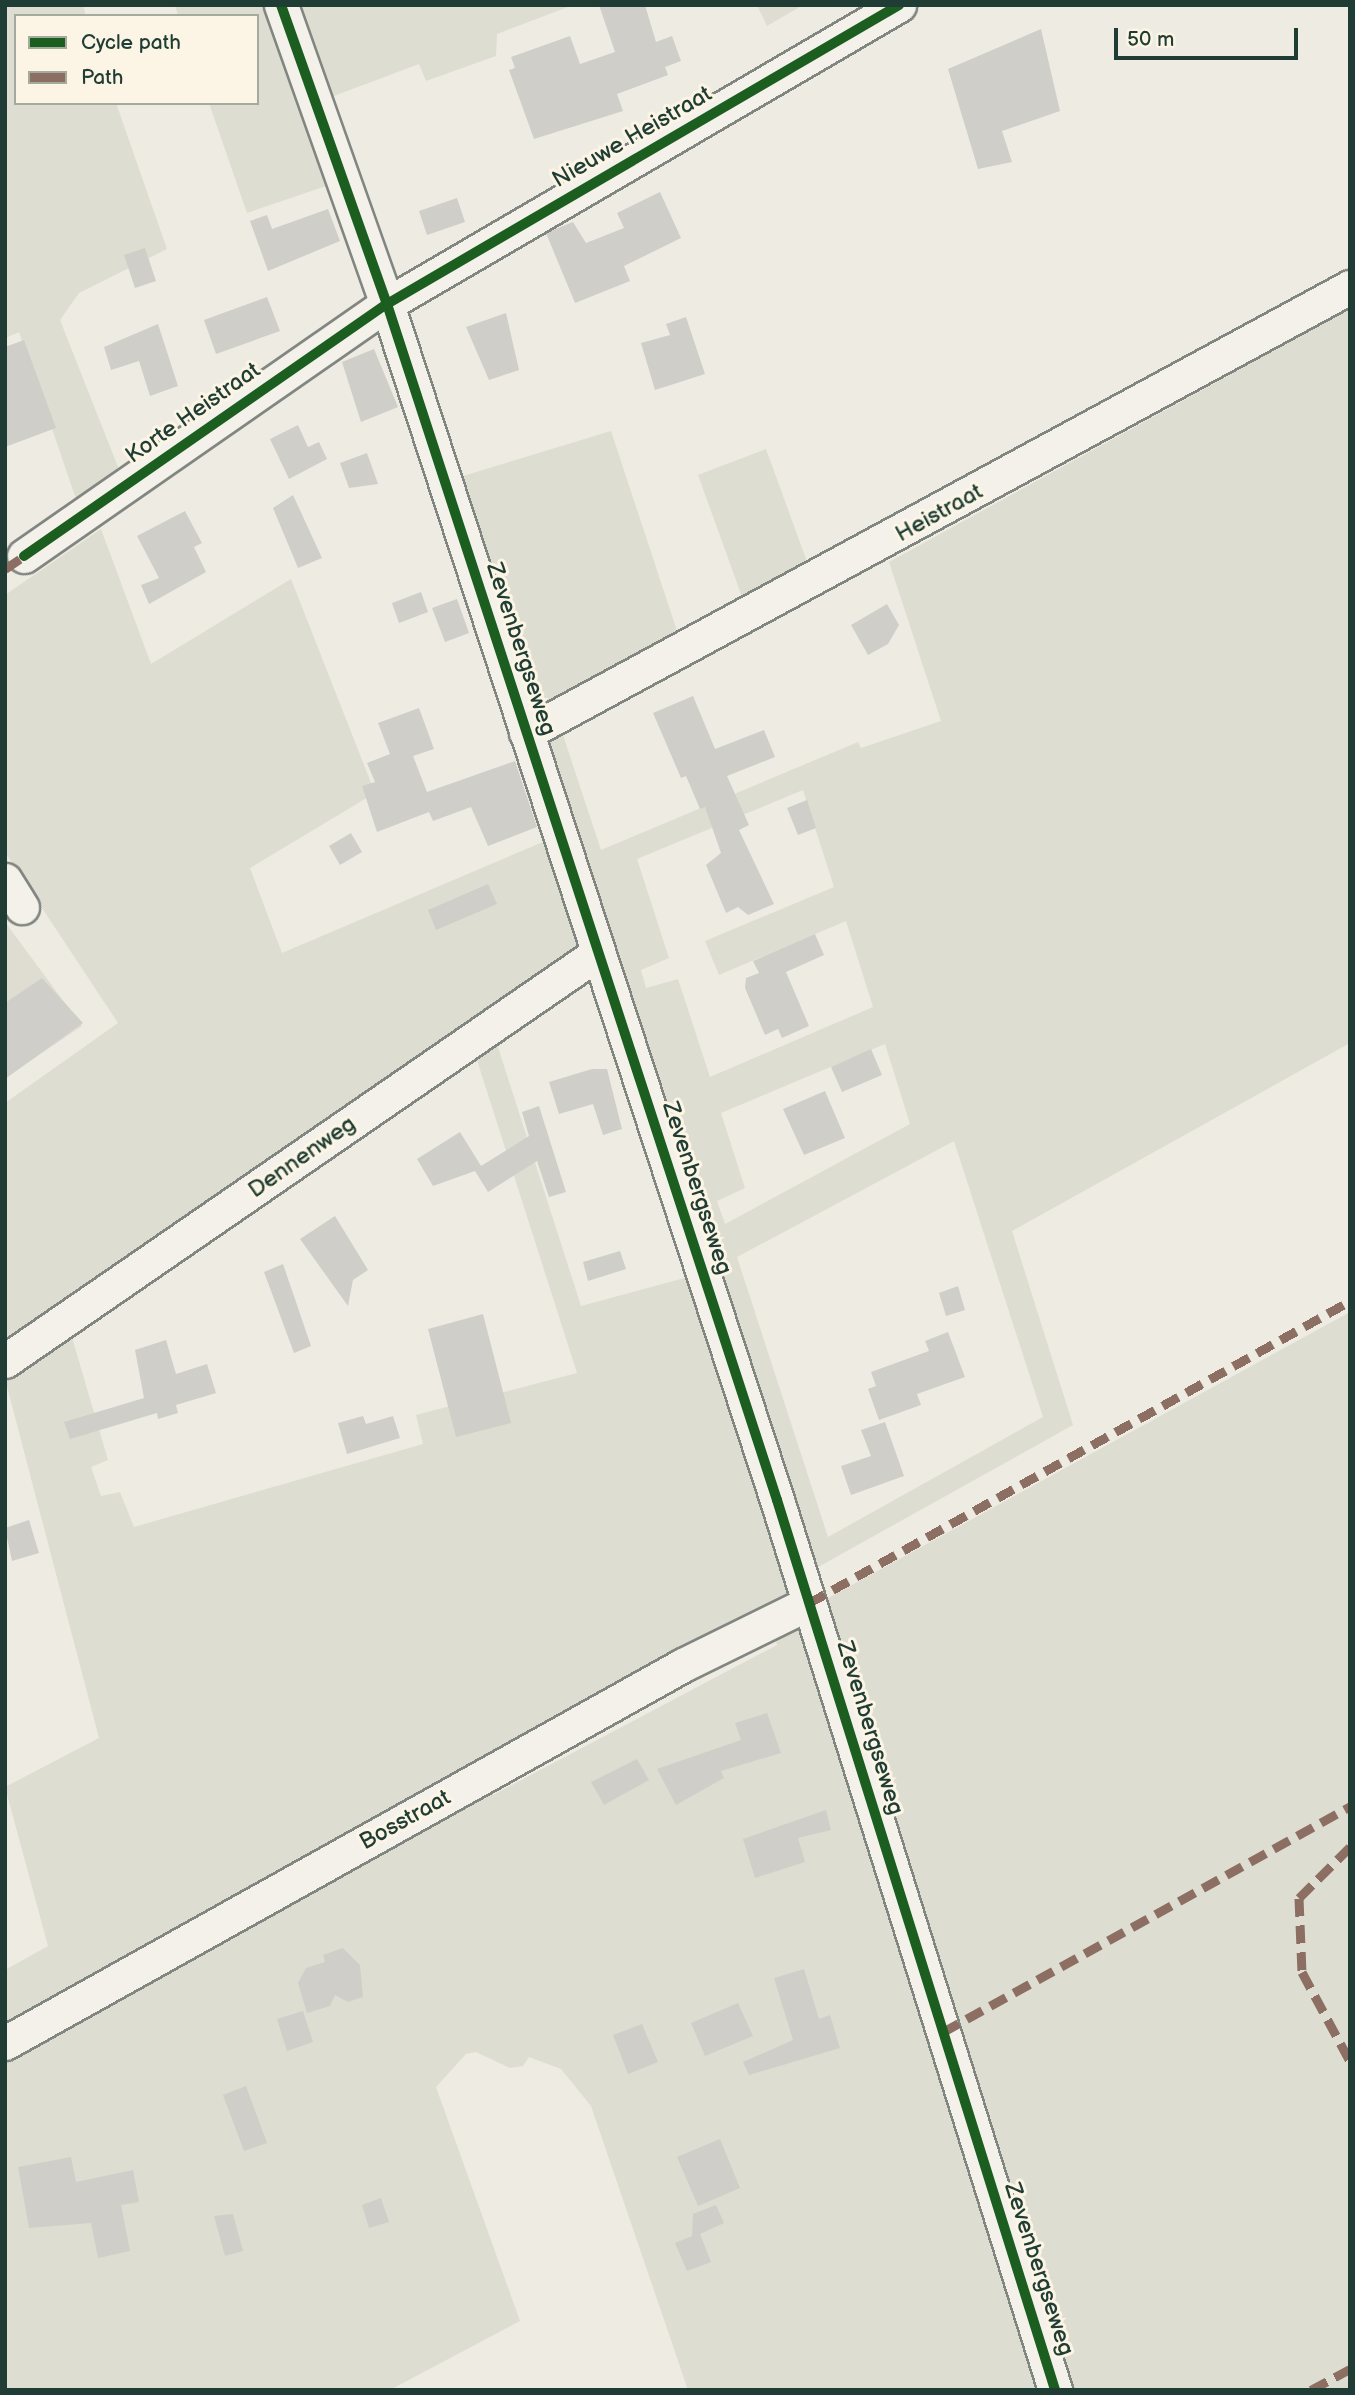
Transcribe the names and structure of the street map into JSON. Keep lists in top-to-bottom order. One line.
{"streets":{"street":["Nieuwe Heistraat","Korte Heistraat","Heistraat","Zevenbergseweg","Dennenweg","Bosstraat"]},"crossings":[["Nieuwe Heistraat","Korte Heistraat"],["Nieuwe Heistraat","Zevenbergseweg"],["Korte Heistraat","Zevenbergseweg"],["Heistraat","Zevenbergseweg"],["Zevenbergseweg","Dennenweg"],["Zevenbergseweg","Bosstraat"]],"legend":["Cycle path","Path"],"scale_bar":"50 m"}
